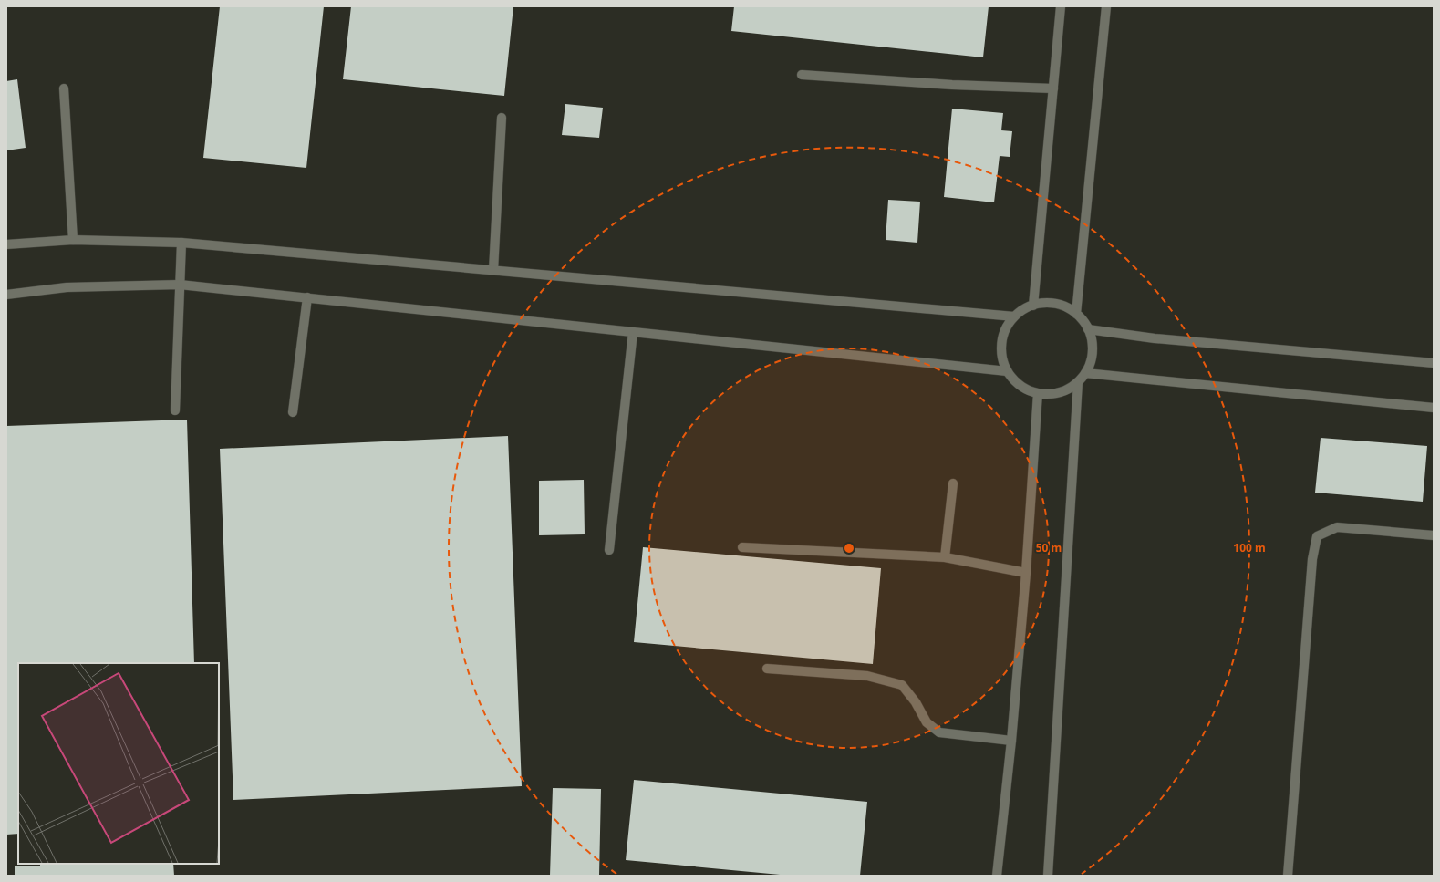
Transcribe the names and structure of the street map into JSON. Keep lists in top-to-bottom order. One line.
{"rings":["50 m","100 m"]}
